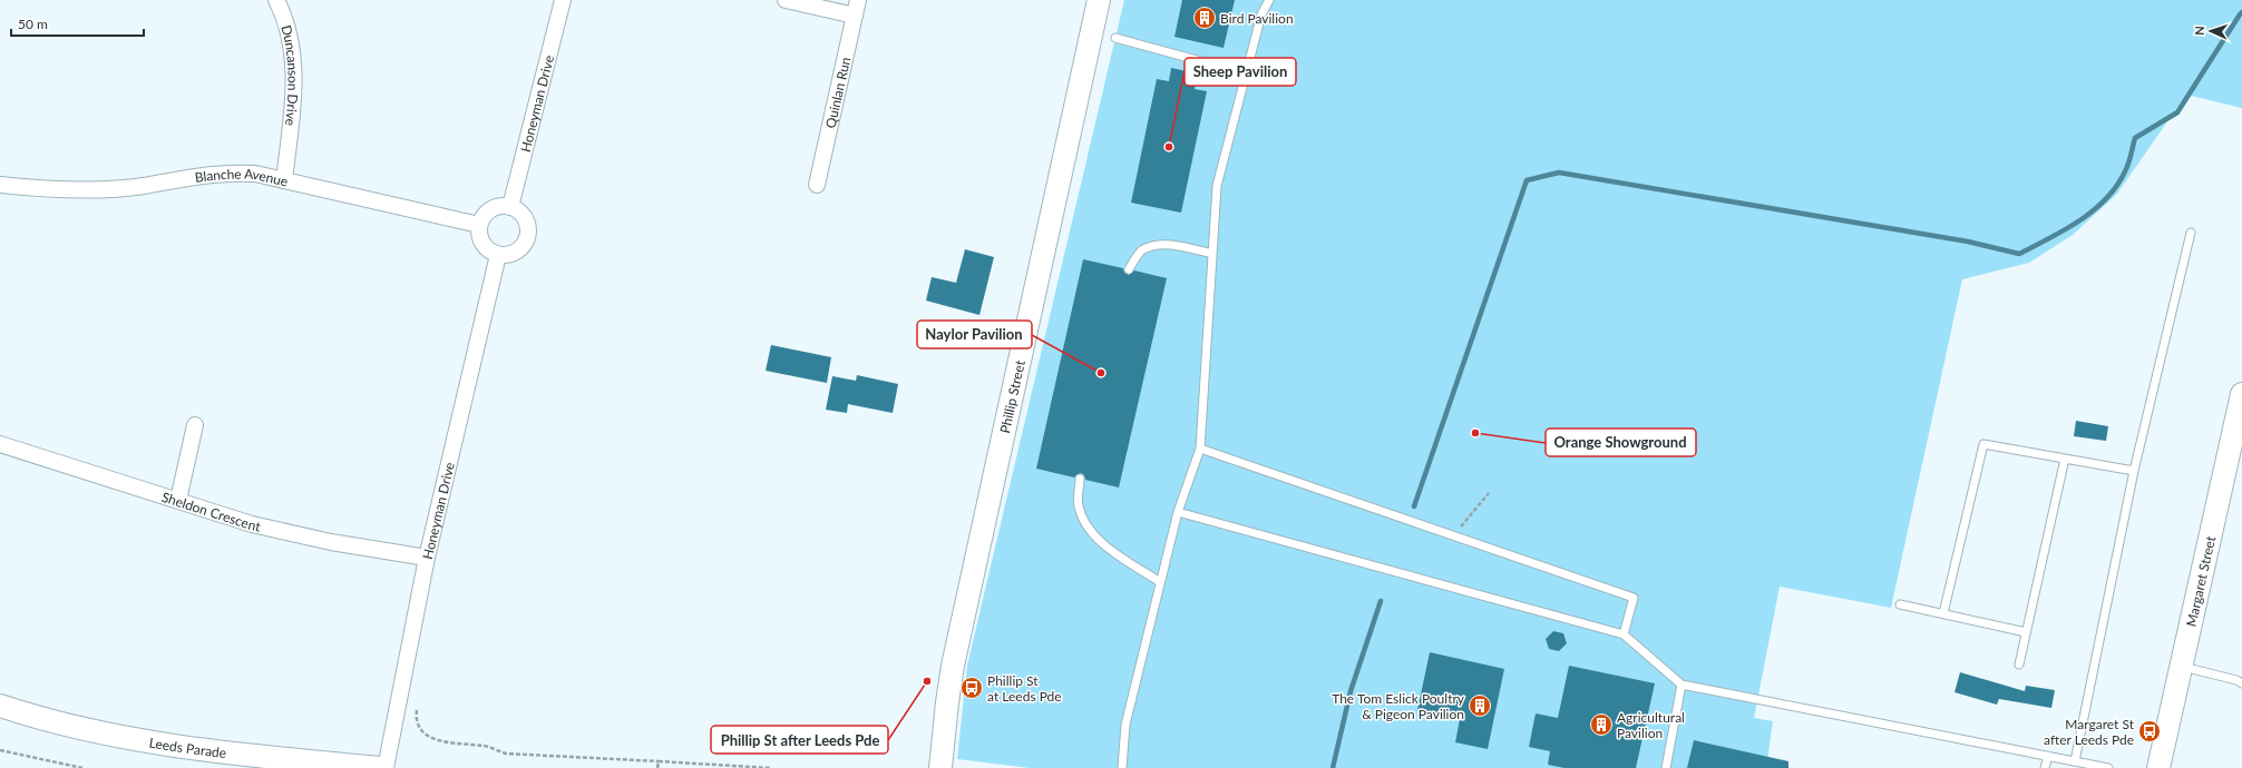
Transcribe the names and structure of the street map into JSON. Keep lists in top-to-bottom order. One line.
{"streets":{"street":["Duncanson Drive","Quinlan Run","Honeyman Drive","Blanche Avenue","Phillip Street","Sheldon Crescent","Margaret Street","Leeds Parade"]},"crossings":[["Duncanson Drive","Blanche Avenue"],["Honeyman Drive","Blanche Avenue"],["Honeyman Drive","Sheldon Crescent"]],"places":{"building":["Bird Pavilion","The Tom Eslick Poultry & Pigeon Pavilion","Agricultural Pavilion"],"other":["Sheep Pavilion","Naylor Pavilion","Orange Showground","Phillip St after Leeds Pde"],"bus stop":["Phillip St at Leeds Pde","Margaret St after Leeds Pde"]},"scale_bar":"50 m","north":"left"}
